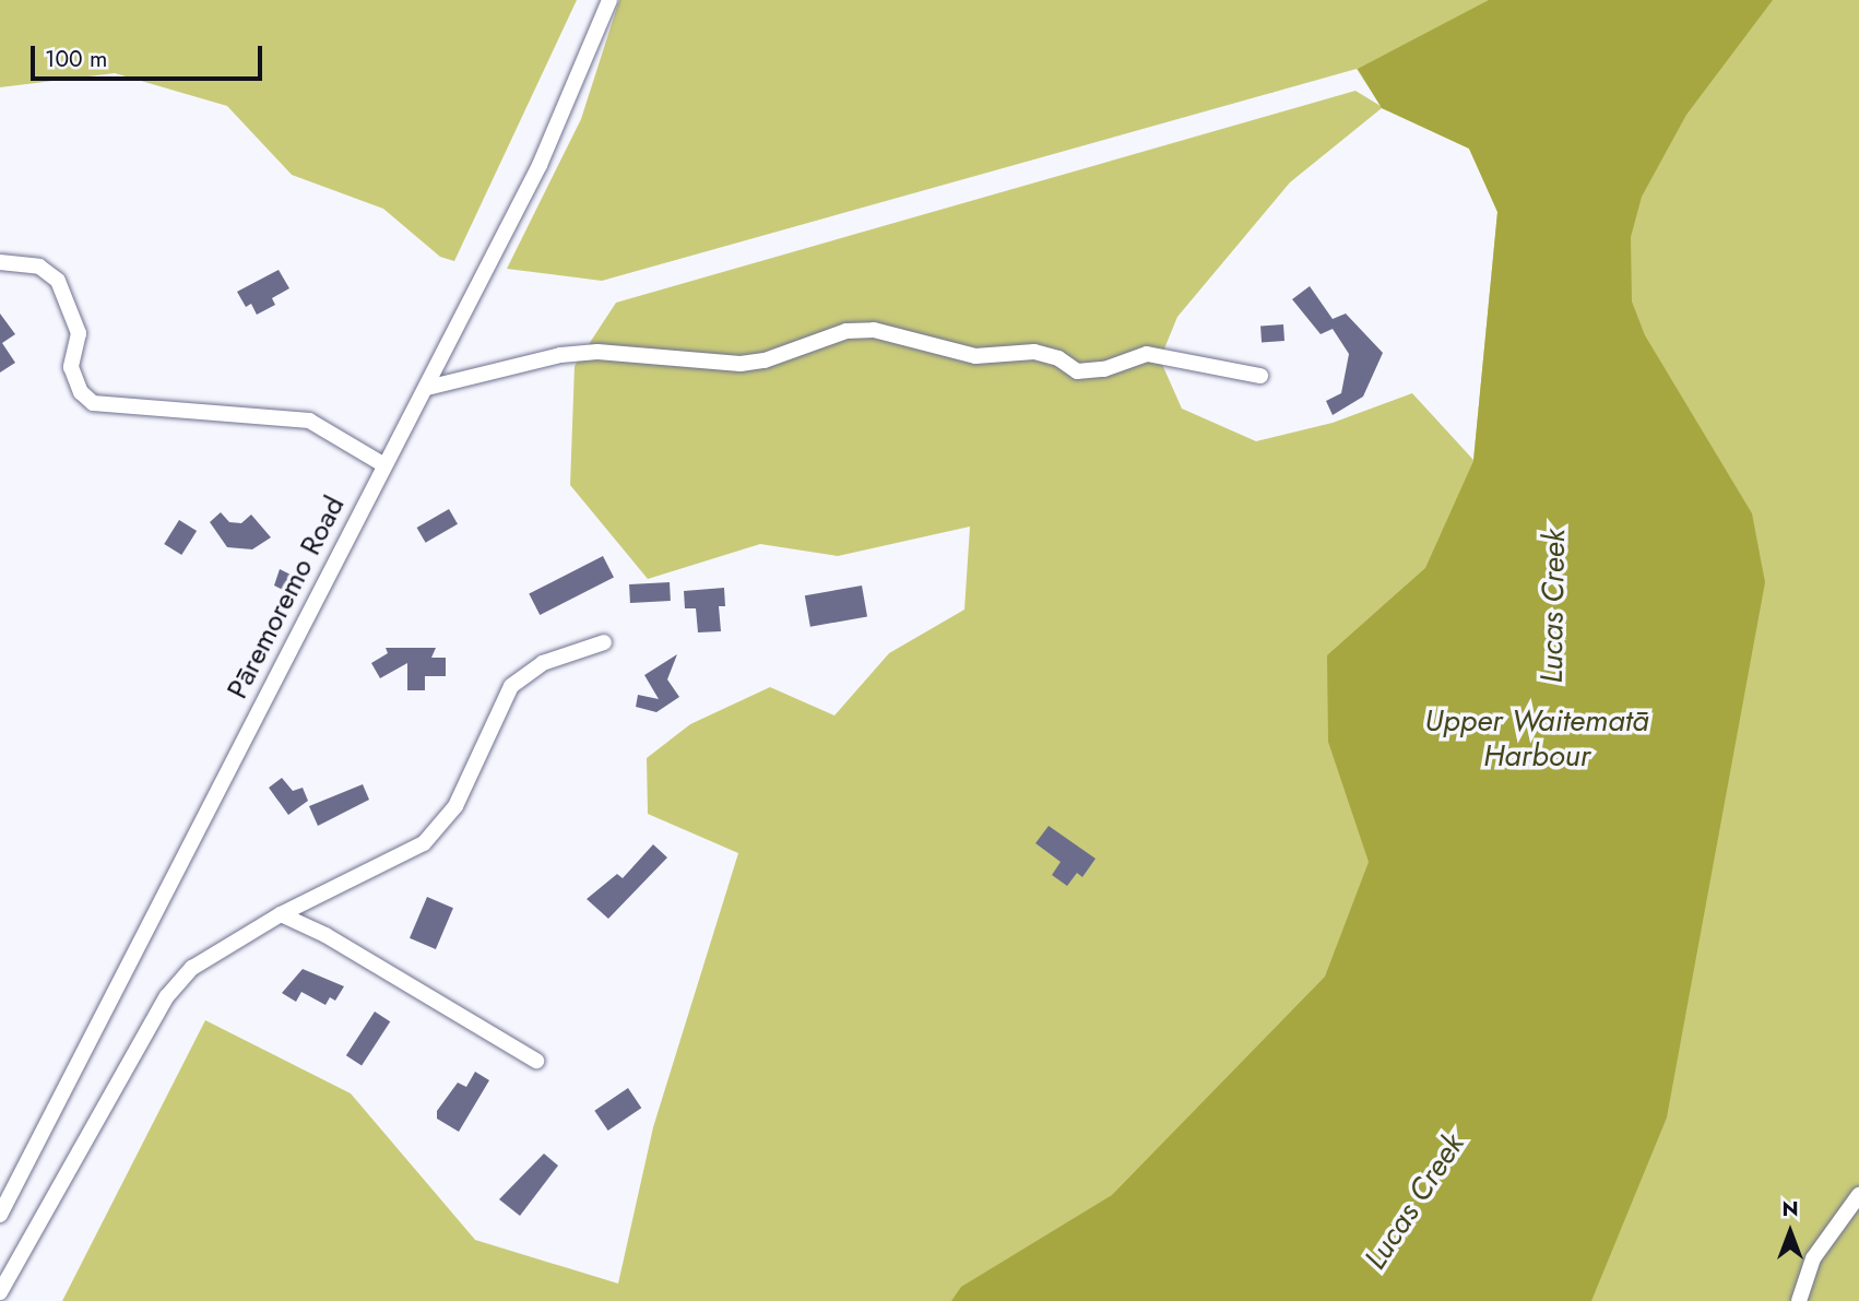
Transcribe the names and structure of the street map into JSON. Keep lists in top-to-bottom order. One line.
{"streets":{"street":["Pāremoremo Road"]},"water":["Lucas Creek","Upper Waitematā Harbour"],"scale_bar":"100 m","north":"top"}
